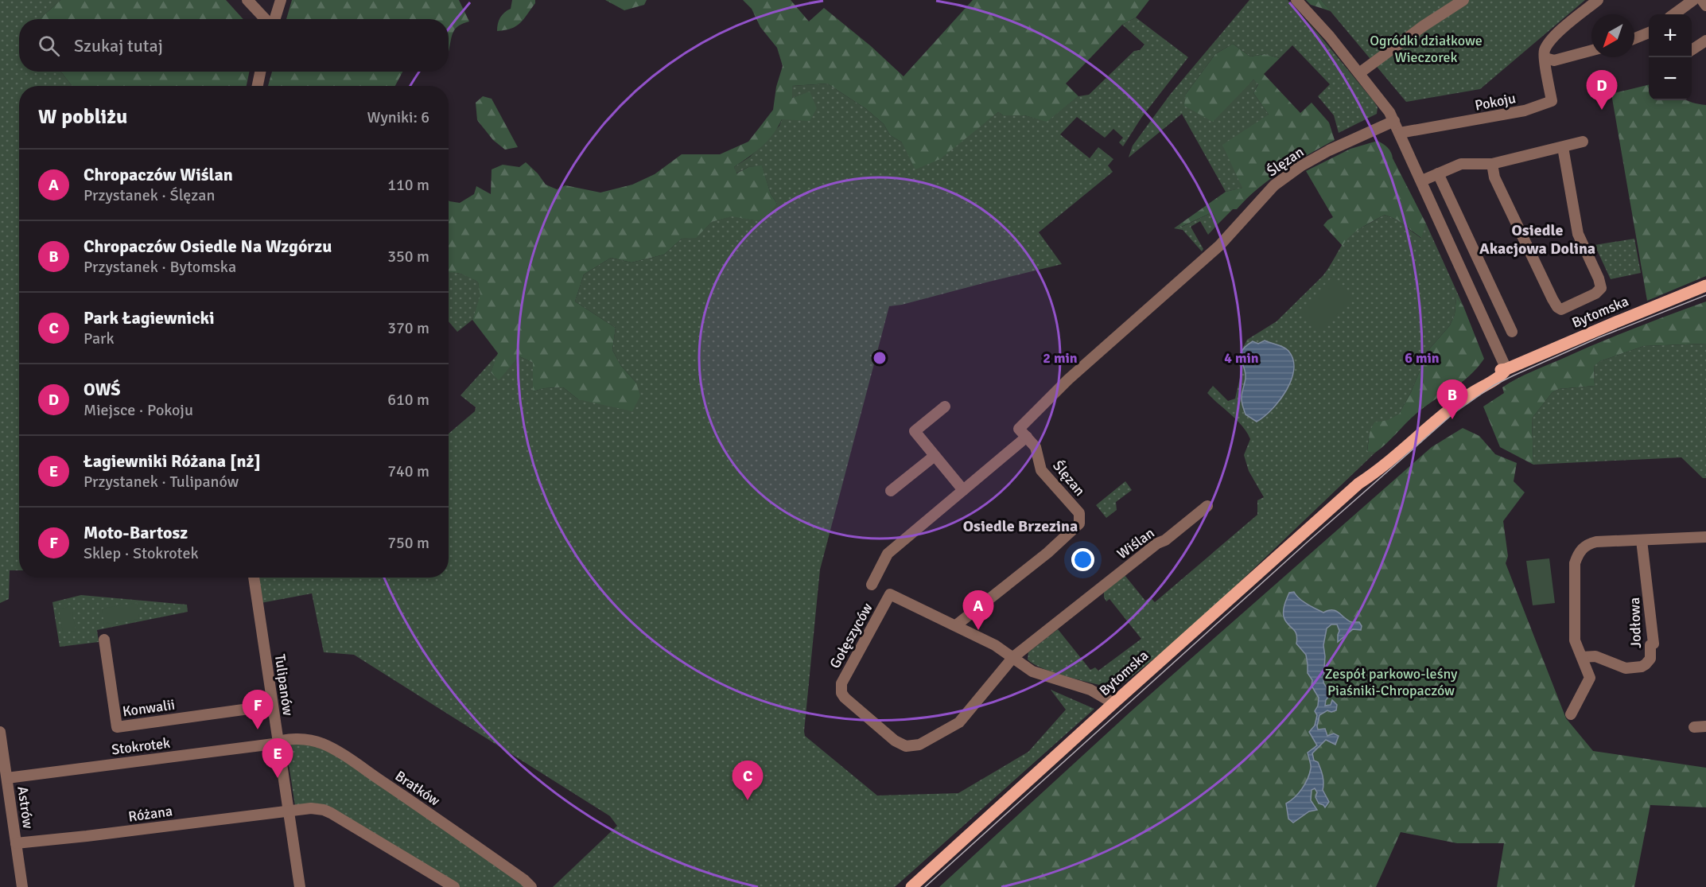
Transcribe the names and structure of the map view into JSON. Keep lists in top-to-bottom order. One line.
{"streets":{"main road":["Bytomska"],"street":["Pokoju","Ślęzan","Wiślan","Jodłowa","Gołęszyców","Tulipanów","Konwalii","Stokrotek","Bratków","Astrów","Różana"]},"crossings":[["Ślęzan","Gołęszyców"],["Wiślan","Gołęszyców"],["Tulipanów","Konwalii"],["Tulipanów","Stokrotek"],["Tulipanów","Bratków"],["Tulipanów","Różana"],["Stokrotek","Bratków"],["Stokrotek","Astrów"],["Astrów","Różana"]],"districts":["Osiedle Akacjowa Dolina","Osiedle Brzezina"],"parks":["Ogródki działkowe Wieczorek","Zespół parkowo-leśny Piaśniki-Chropaczów"],"north":"bottom left","page":{"map_buttons":["+","−"],"search":"Szukaj tutaj","pins":["D","B","A","F","E","C"],"heading":["W pobliżu","Wyniki: 6"],"list":[{"mark":"A","name":"Chropaczów Wiślan","note":"Przystanek · Ślęzan","value":"110 m"},{"mark":"B","name":"Chropaczów Osiedle Na Wzgórzu","note":"Przystanek · Bytomska","value":"350 m"},{"mark":"C","name":"Park Łagiewnicki","note":"Park","value":"370 m"},{"mark":"D","name":"OWŚ","note":"Miejsce · Pokoju","value":"610 m"},{"mark":"E","name":"Łagiewniki Różana [nż]","note":"Przystanek · Tulipanów","value":"740 m"},{"mark":"F","name":"Moto-Bartosz","note":"Sklep · Stokrotek","value":"750 m"}]},"rings":["2 min","4 min","6 min"]}
